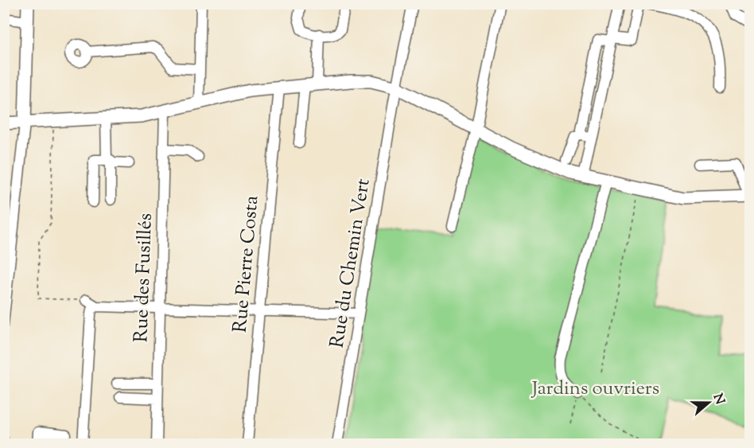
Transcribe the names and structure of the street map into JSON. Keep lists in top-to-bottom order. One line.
{"streets":{"street":["Rue du Chemin Vert","Rue Pierre Costa","Rue des Fusillés"]},"parks":["Jardins ouvriers"],"north":"right"}
